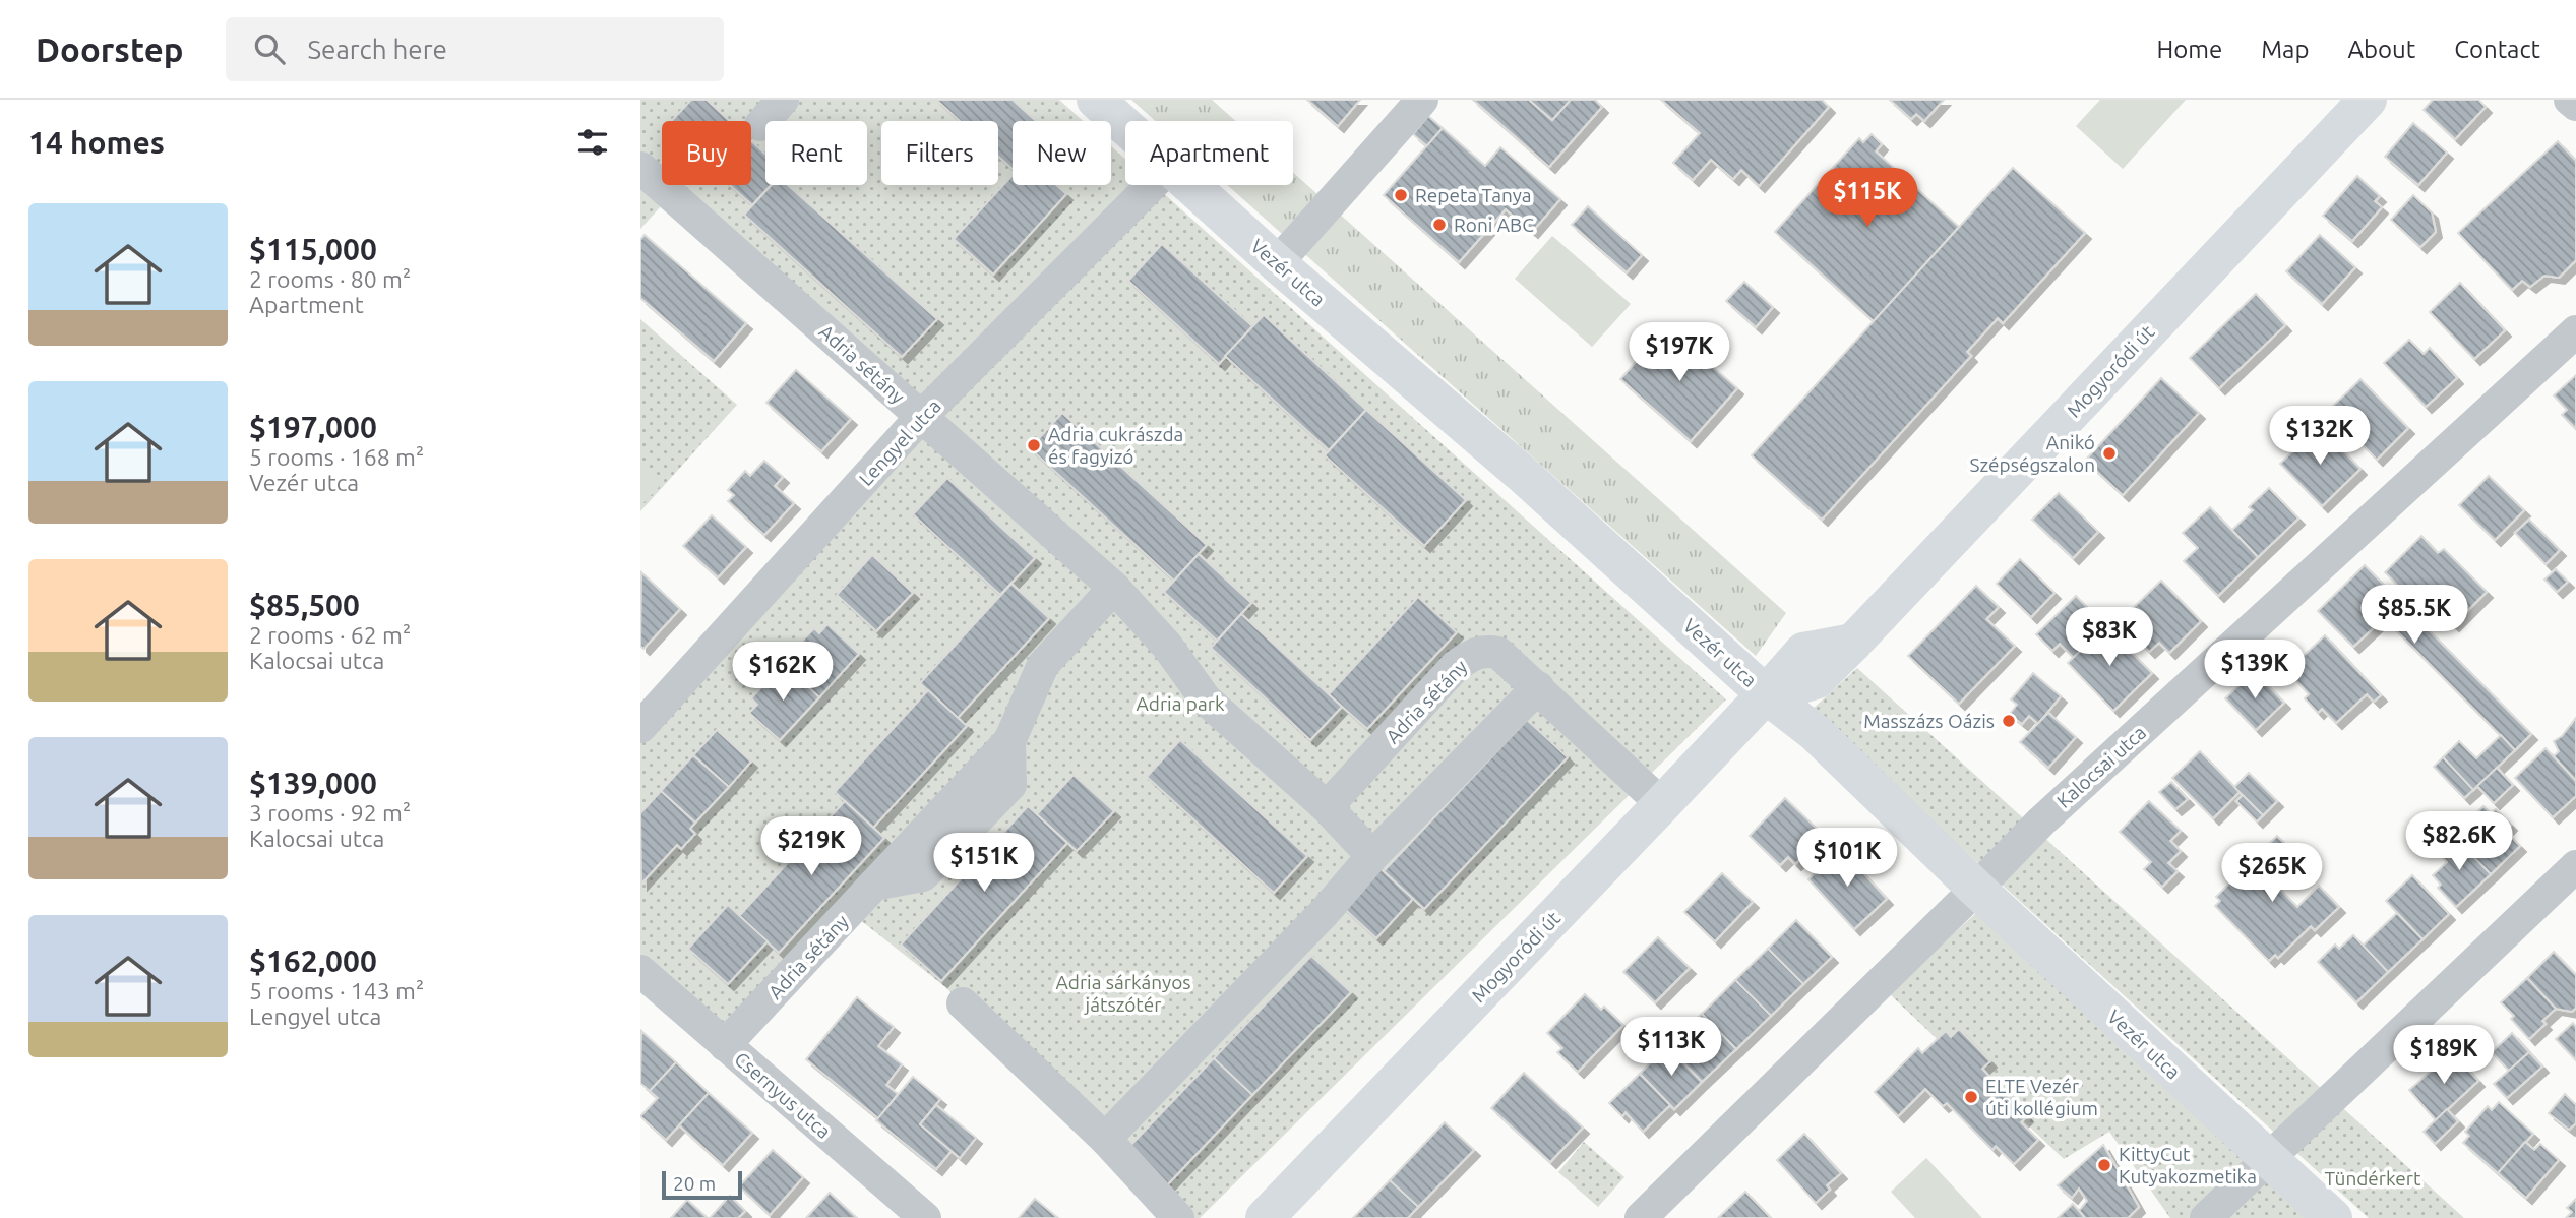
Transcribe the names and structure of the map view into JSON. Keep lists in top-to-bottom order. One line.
{"streets":{"street":["Vezér utca","Adria sétány","Mogyoródi út","Lengyel utca","Kalocsai utca","Csernyus utca"]},"crossings":[["Vezér utca","Mogyoródi út"],["Vezér utca","Kalocsai utca"],["Adria sétány","Mogyoródi út"],["Adria sétány","Lengyel utca"],["Adria sétány","Csernyus utca"]],"parks":["Adria park","Adria sárkányos játszótér","Tündérkert"],"places":["Repeta Tanya","Roni ABC","Adria cukrászda és fagyizó","Anikó Szépségszalon","Masszázs Oázis","ELTE Vezér úti kollégium","KittyCut Kutyakozmetika"],"scale_bar":"20 m","page":{"header":"Doorstep","search":"Search here","nav":["Home","Map","About","Contact"],"heading":"14 homes","chip":["Buy","Rent","Filters","New","Apartment"],"price":["$115K","$197K","$132K","$85.5K","$83K","$139K","$162K","$82.6K","$219K","$101K","$151K","$265K","$113K","$189K"],"list":[{"name":"$115,000","note":"2 rooms · 80 m² · Apartment"},{"name":"$197,000","note":"5 rooms · 168 m² · Vezér utca"},{"name":"$85,500","note":"2 rooms · 62 m² · Kalocsai utca"},{"name":"$139,000","note":"3 rooms · 92 m² · Kalocsai utca"},{"name":"$162,000","note":"5 rooms · 143 m² · Lengyel utca"}],"scale":"20 m"}}
